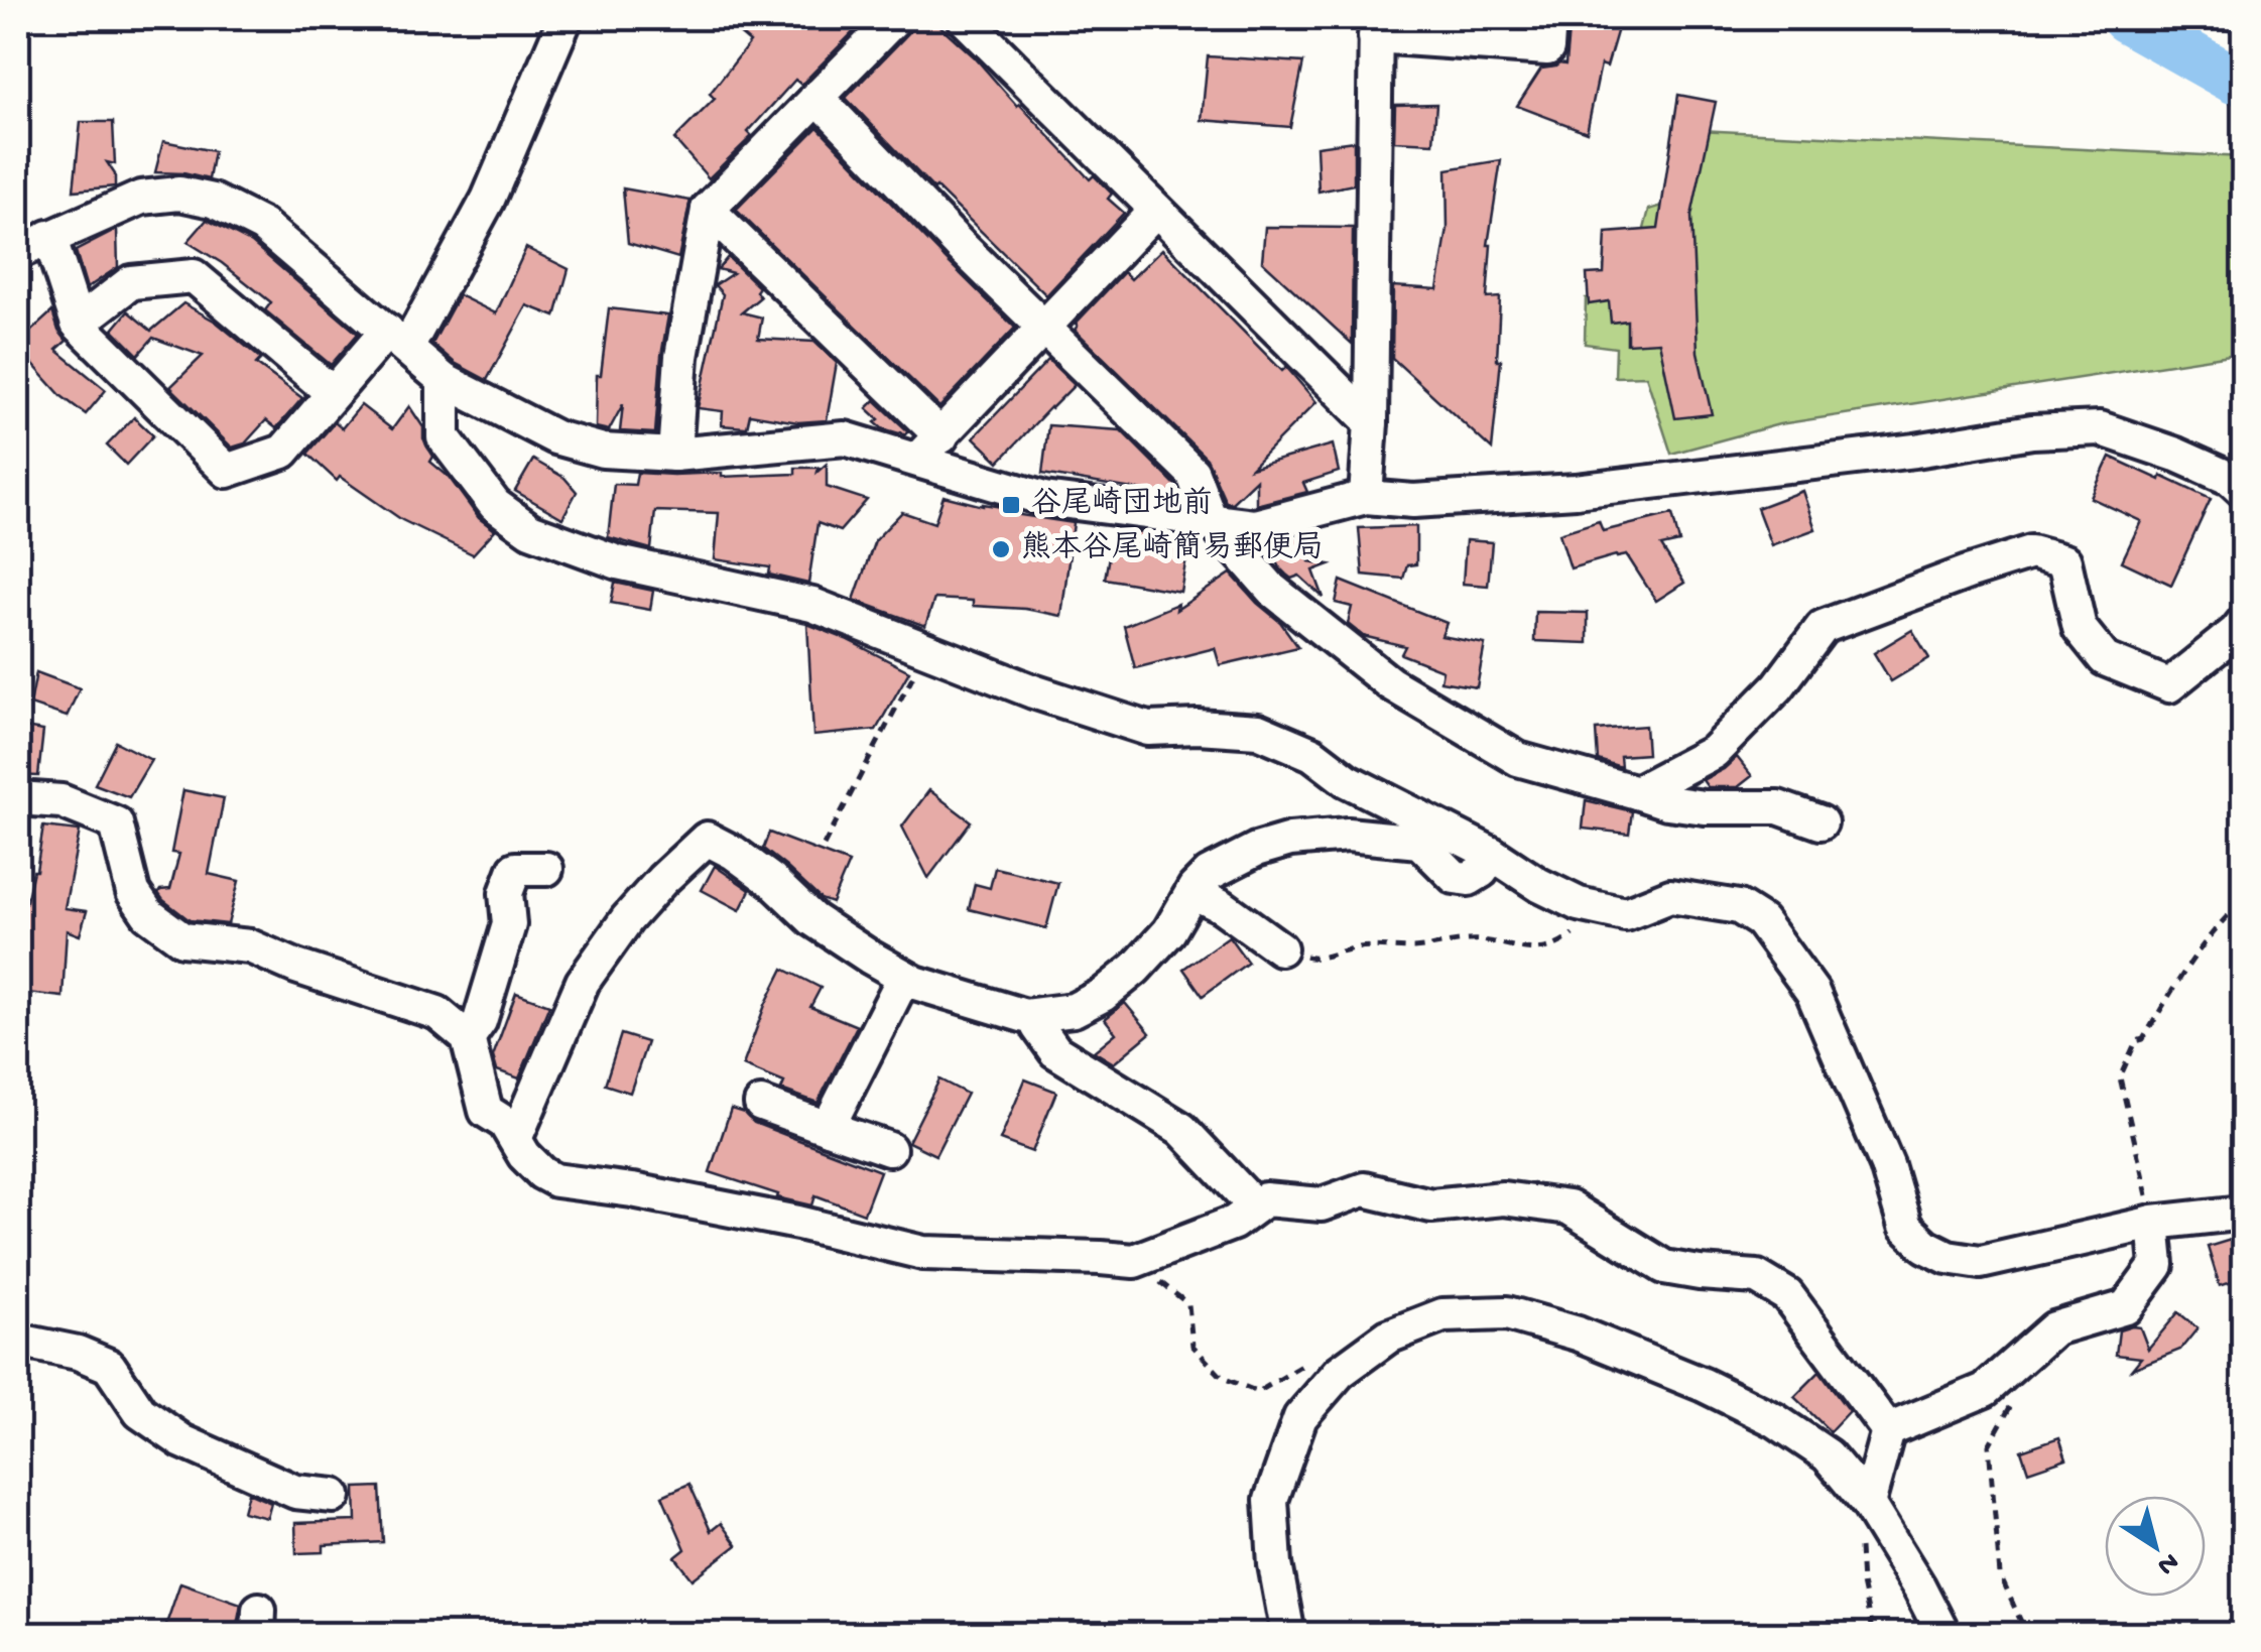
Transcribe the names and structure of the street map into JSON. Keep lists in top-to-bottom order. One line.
{"places":{"transit":["谷尾崎団地前"],"other":["熊本谷尾崎簡易郵便局"]},"north":"bottom right"}
